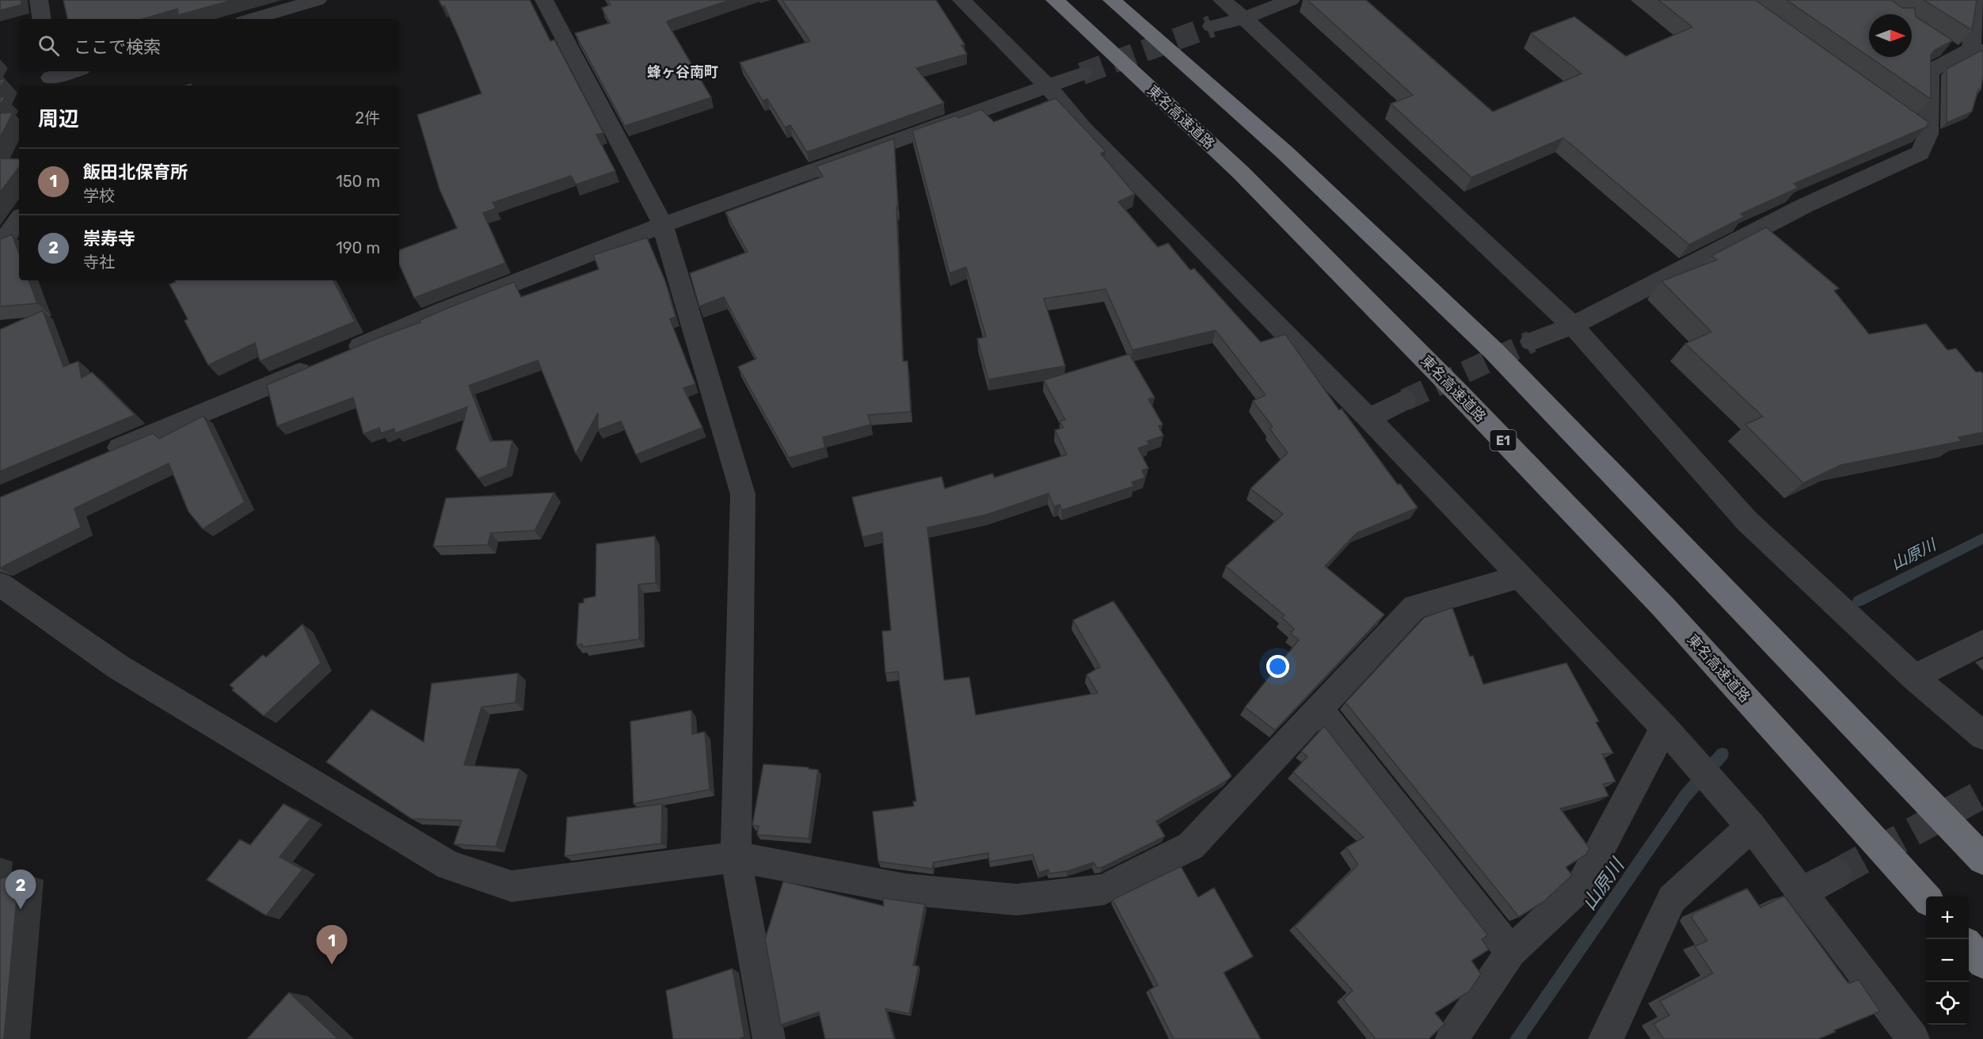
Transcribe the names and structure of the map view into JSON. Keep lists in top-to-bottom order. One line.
{"streets":{"highway":["東名高速道路","E1"]},"districts":["蜂ヶ谷南町"],"water":["山原川"],"north":"right","page":{"search":"ここで検索","heading":["周辺","2件"],"list":[{"mark":"1","name":"飯田北保育所","note":"学校","value":"150 m"},{"mark":"2","name":"崇寿寺","note":"寺社","value":"190 m"}],"pins":["2","1"],"map_buttons":["+","−"]}}
